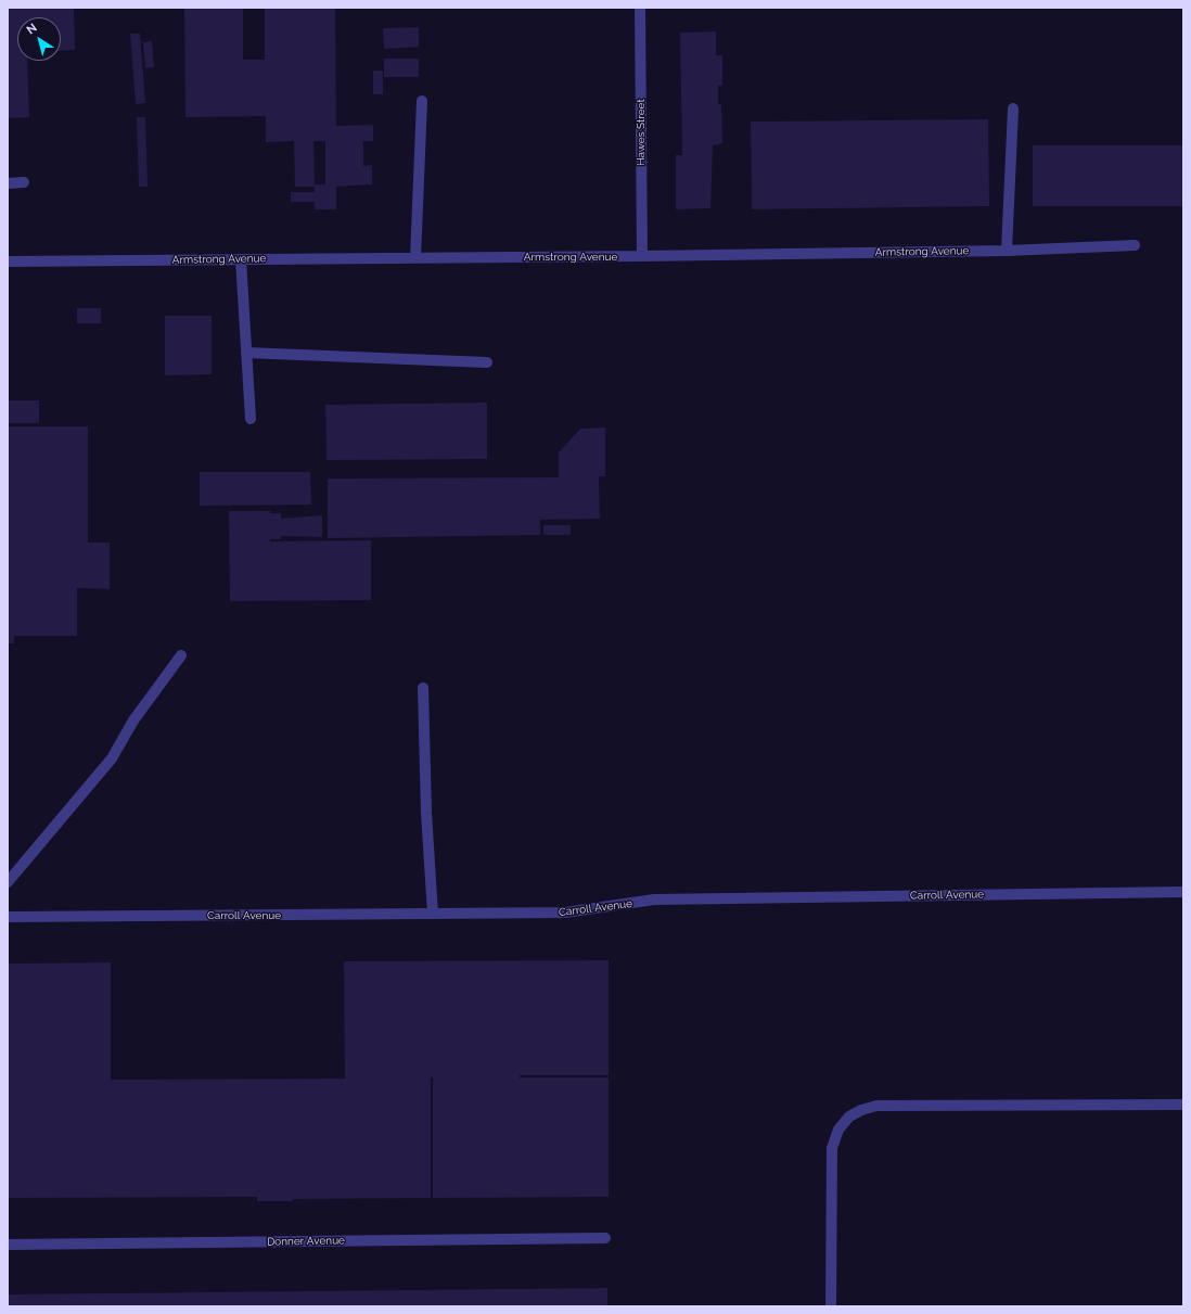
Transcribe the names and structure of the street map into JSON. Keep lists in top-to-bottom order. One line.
{"streets":{"street":["Hawes Street","Armstrong Avenue","Carroll Avenue","Donner Avenue"]},"crossings":[["Hawes Street","Armstrong Avenue"]],"north":"top left"}
